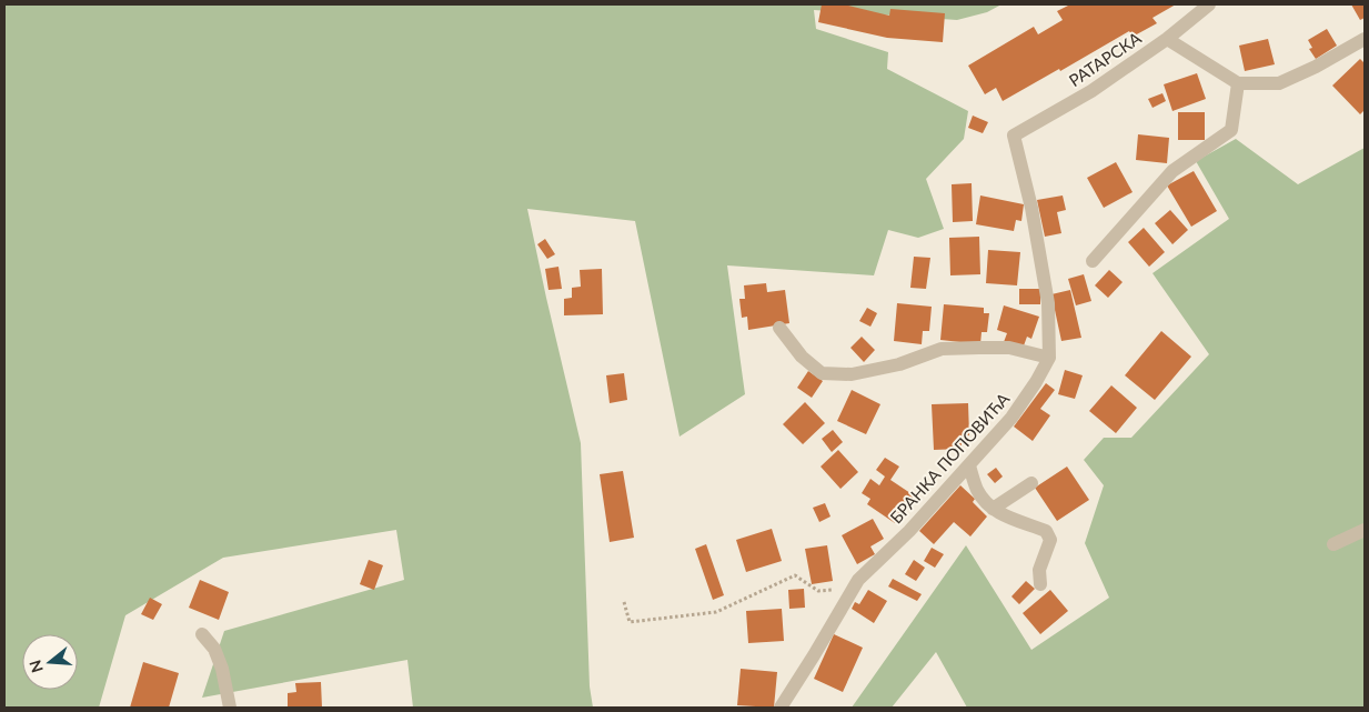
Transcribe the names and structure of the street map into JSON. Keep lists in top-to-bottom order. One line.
{"streets":{"street":["РАТАРСКА","БРАНКА ПОПОВИЋА"]},"crossings":[["РАТАРСКА","БРАНКА ПОПОВИЋА"]],"north":"left"}
